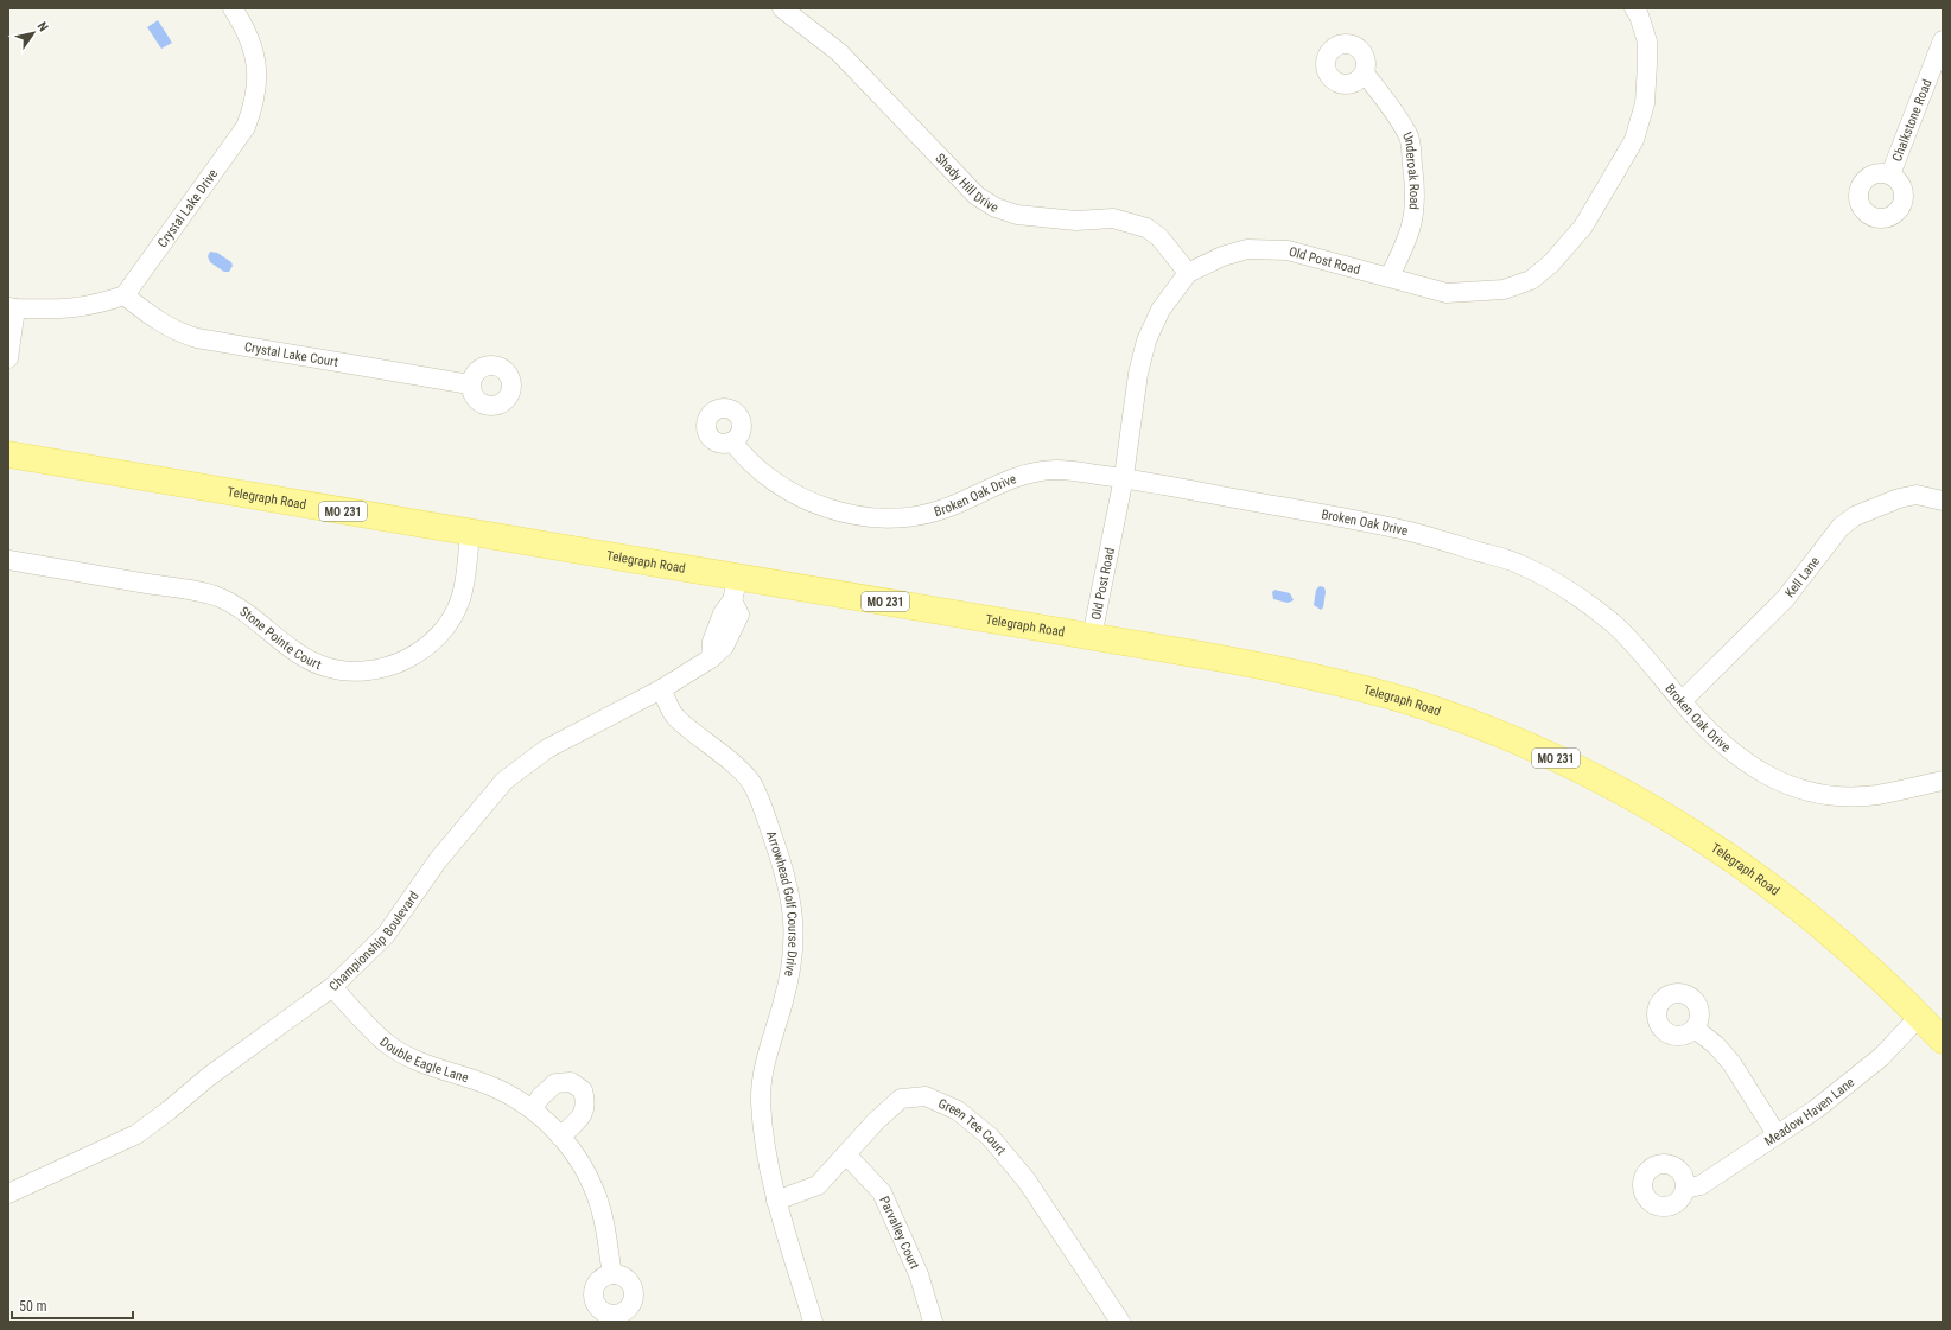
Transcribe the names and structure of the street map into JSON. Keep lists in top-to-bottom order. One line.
{"streets":{"main road":["Telegraph Road","MO 231"],"street":["Chalkstone Road","Underoak Road","Shady Hill Drive","Crystal Lake Drive","Old Post Road","Crystal Lake Court","Broken Oak Drive","Kell Lane","Stone Pointe Court","Arrowhead Golf Course Drive","Championship Boulevard","Double Eagle Lane","Meadow Haven Lane","Green Tee Court","Parvalley Court"]},"crossings":[["Underoak Road","Old Post Road"],["Shady Hill Drive","Old Post Road"],["Crystal Lake Drive","Crystal Lake Court"],["Old Post Road","Broken Oak Drive"],["Old Post Road","Telegraph Road"],["Broken Oak Drive","Kell Lane"],["Telegraph Road","Stone Pointe Court"],["Telegraph Road","Championship Boulevard"],["Telegraph Road","Meadow Haven Lane"],["Arrowhead Golf Course Drive","Championship Boulevard"],["Arrowhead Golf Course Drive","Green Tee Court"],["Championship Boulevard","Double Eagle Lane"],["Green Tee Court","Parvalley Court"]],"scale_bar":"50 m","north":"top right"}
